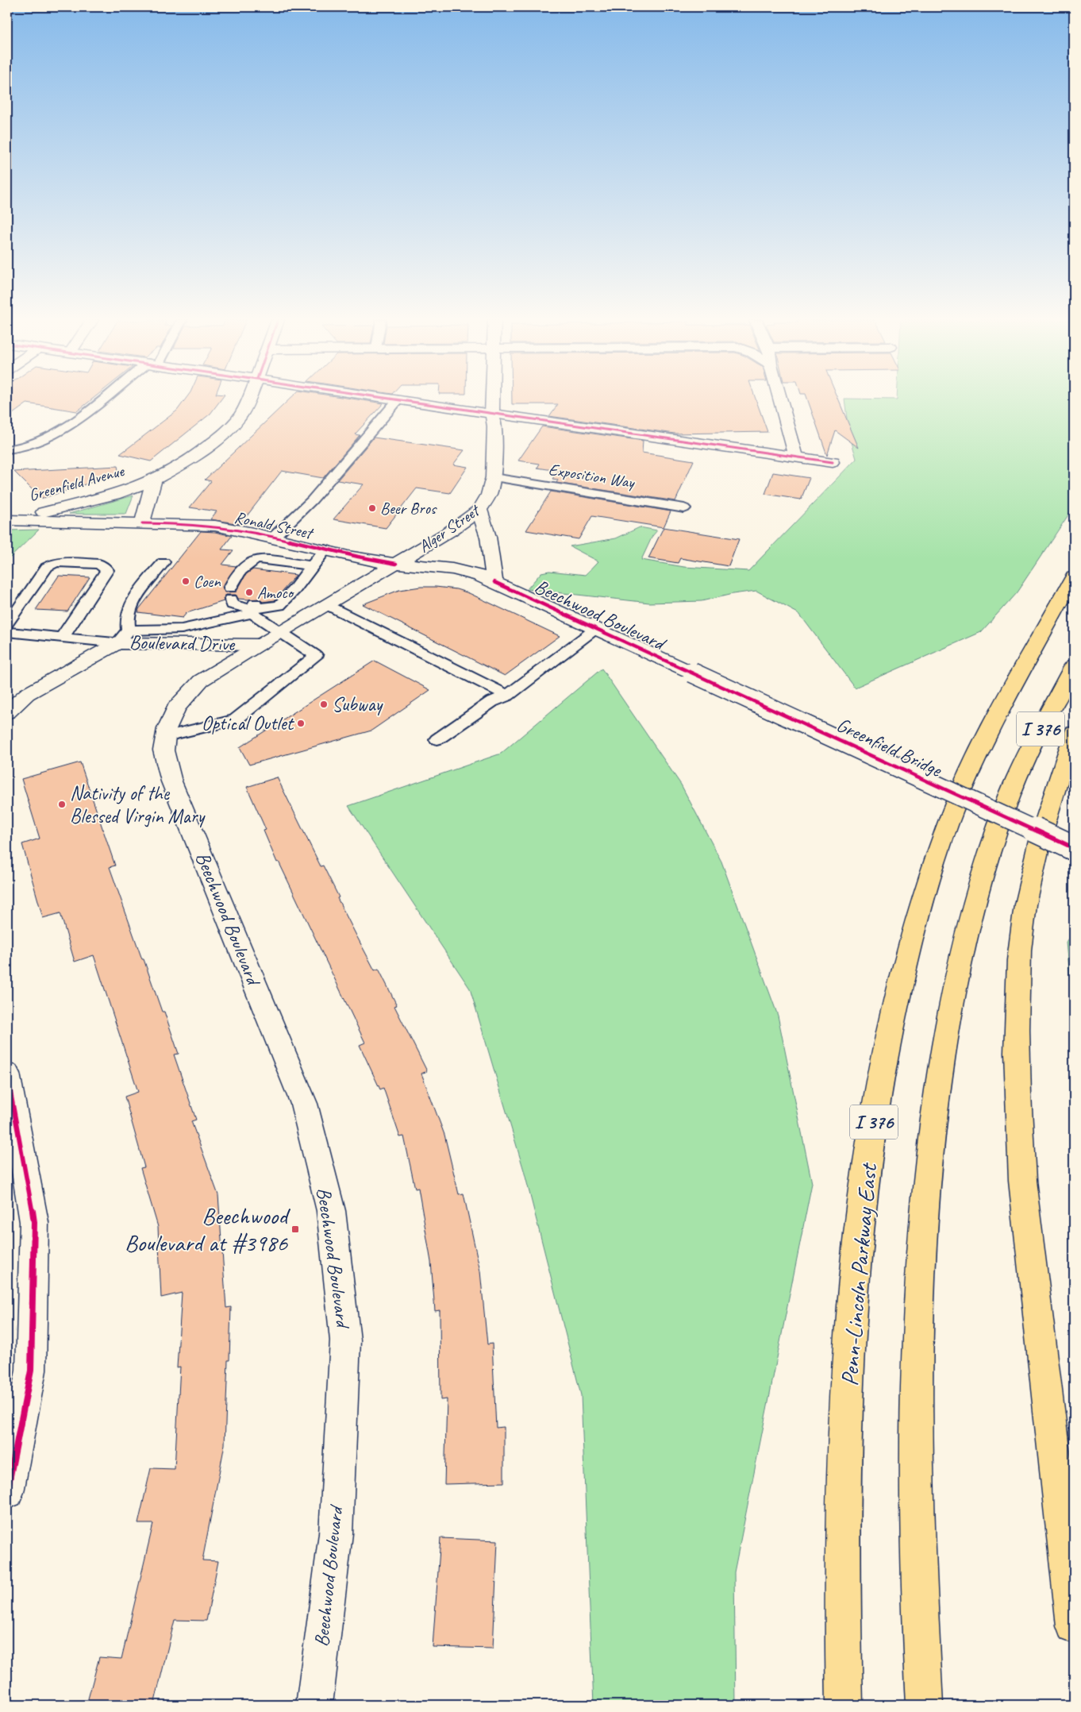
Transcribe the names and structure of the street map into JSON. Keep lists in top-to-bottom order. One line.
{"streets":{"highway":["I 376","Penn-Lincoln Parkway East"],"street":["Greenfield Avenue","Ronald Street","Alger Street","Beechwood Boulevard","Boulevard Drive","Greenfield Bridge"],"lane":["Exposition Way"]},"crossings":[["Exposition Way","Alger Street"],["Greenfield Avenue","Ronald Street"],["Ronald Street","Alger Street"],["Ronald Street","Beechwood Boulevard"],["Alger Street","Beechwood Boulevard"],["Beechwood Boulevard","Boulevard Drive"],["Beechwood Boulevard","Greenfield Bridge"]],"places":{"other":["Beer Bros","Coen","Amoco","Subway","Optical Outlet","Nativity of the Blessed Virgin Mary"],"transit":["Beechwood Boulevard at #3986"]}}
